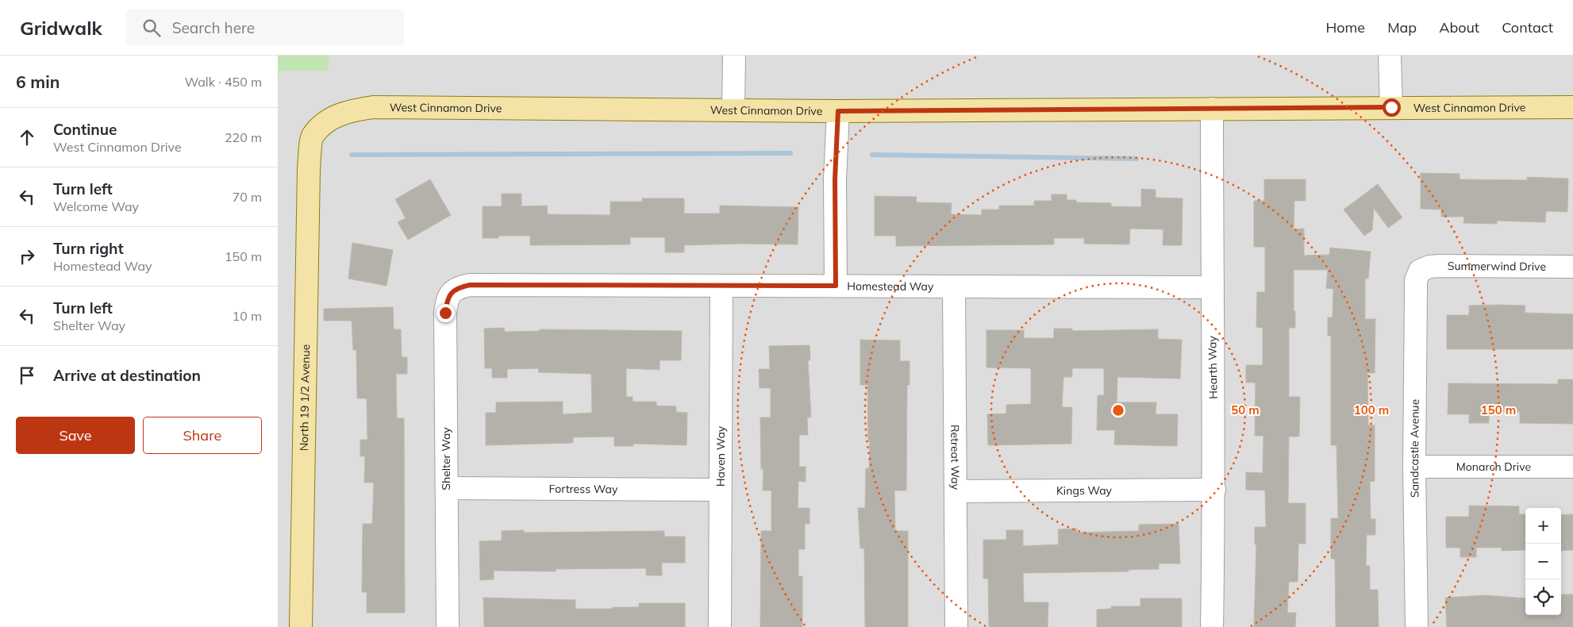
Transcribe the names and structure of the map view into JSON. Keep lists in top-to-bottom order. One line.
{"streets":{"main road":["West Cinnamon Drive","North 19 1/2 Avenue"],"street":["Summerwind Drive","Homestead Way","Hearth Way","Sandcastle Avenue","Haven Way","Retreat Way","Shelter Way","Monarch Drive","Fortress Way","Kings Way"]},"crossings":[["West Cinnamon Drive","Hearth Way"],["West Cinnamon Drive","North 19 1/2 Avenue"],["Summerwind Drive","Sandcastle Avenue"],["Homestead Way","Hearth Way"],["Homestead Way","Haven Way"],["Homestead Way","Retreat Way"],["Homestead Way","Shelter Way"],["Hearth Way","Kings Way"],["Sandcastle Avenue","Monarch Drive"],["Haven Way","Fortress Way"],["Retreat Way","Kings Way"],["Shelter Way","Fortress Way"]],"page":{"header":"Gridwalk","search":"Search here","nav":["Home","Map","About","Contact"],"heading":["6 min","Walk · 450 m"],"list":[["Continue","West Cinnamon Drive","220 m"],["Turn left","Welcome Way","70 m"],["Turn right","Homestead Way","150 m"],["Turn left","Shelter Way","10 m"],"Arrive at destination"],"buttons":["Save","Share"],"map_buttons":["+","−"]},"rings":["50 m","100 m","150 m"]}
